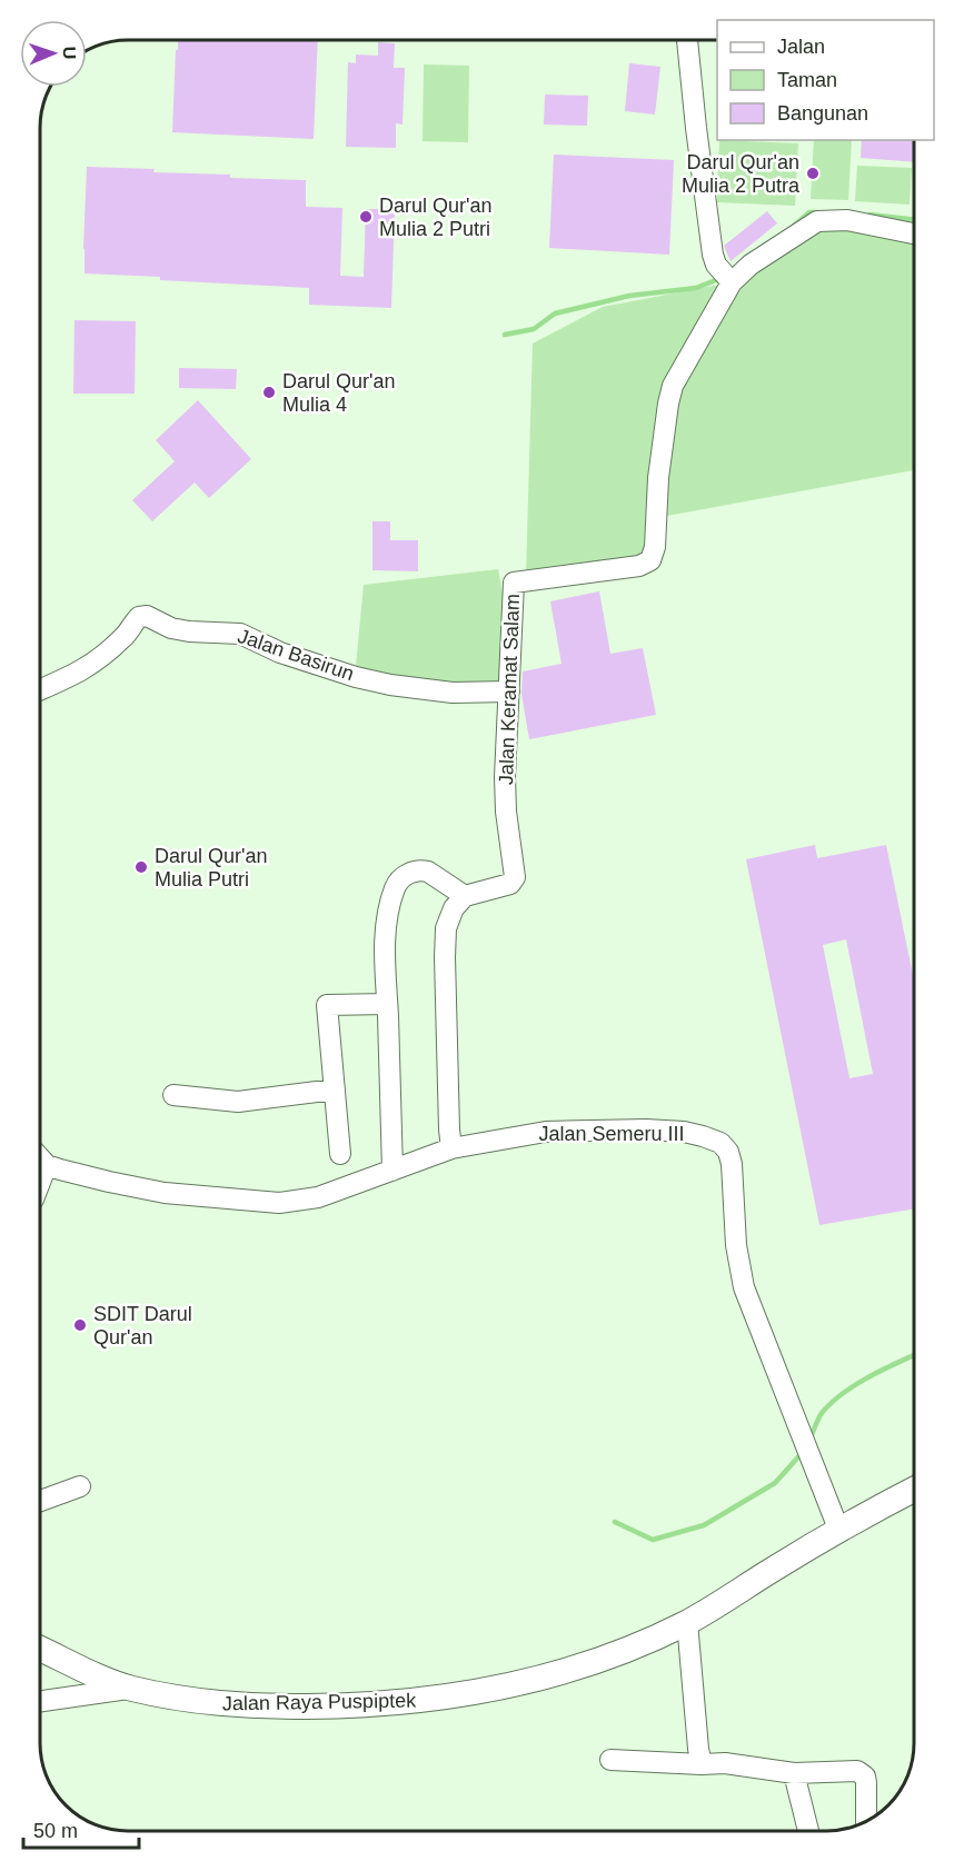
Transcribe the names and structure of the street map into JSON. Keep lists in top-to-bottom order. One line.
{"streets":{"main road":["Jalan Raya Puspiptek"],"street":["Jalan Basirun","Jalan Keramat Salam","Jalan Semeru III"]},"crossings":[["Jalan Basirun","Jalan Keramat Salam"],["Jalan Semeru III","Jalan Raya Puspiptek"]],"places":["Darul Qur'an Mulia 2 Putra","Darul Qur'an Mulia 2 Putri","Darul Qur'an Mulia 4","Darul Qur'an Mulia Putri","SDIT Darul Qur'an"],"legend":["Jalan","Taman","Bangunan"],"scale_bar":"50 m","north":"right"}
